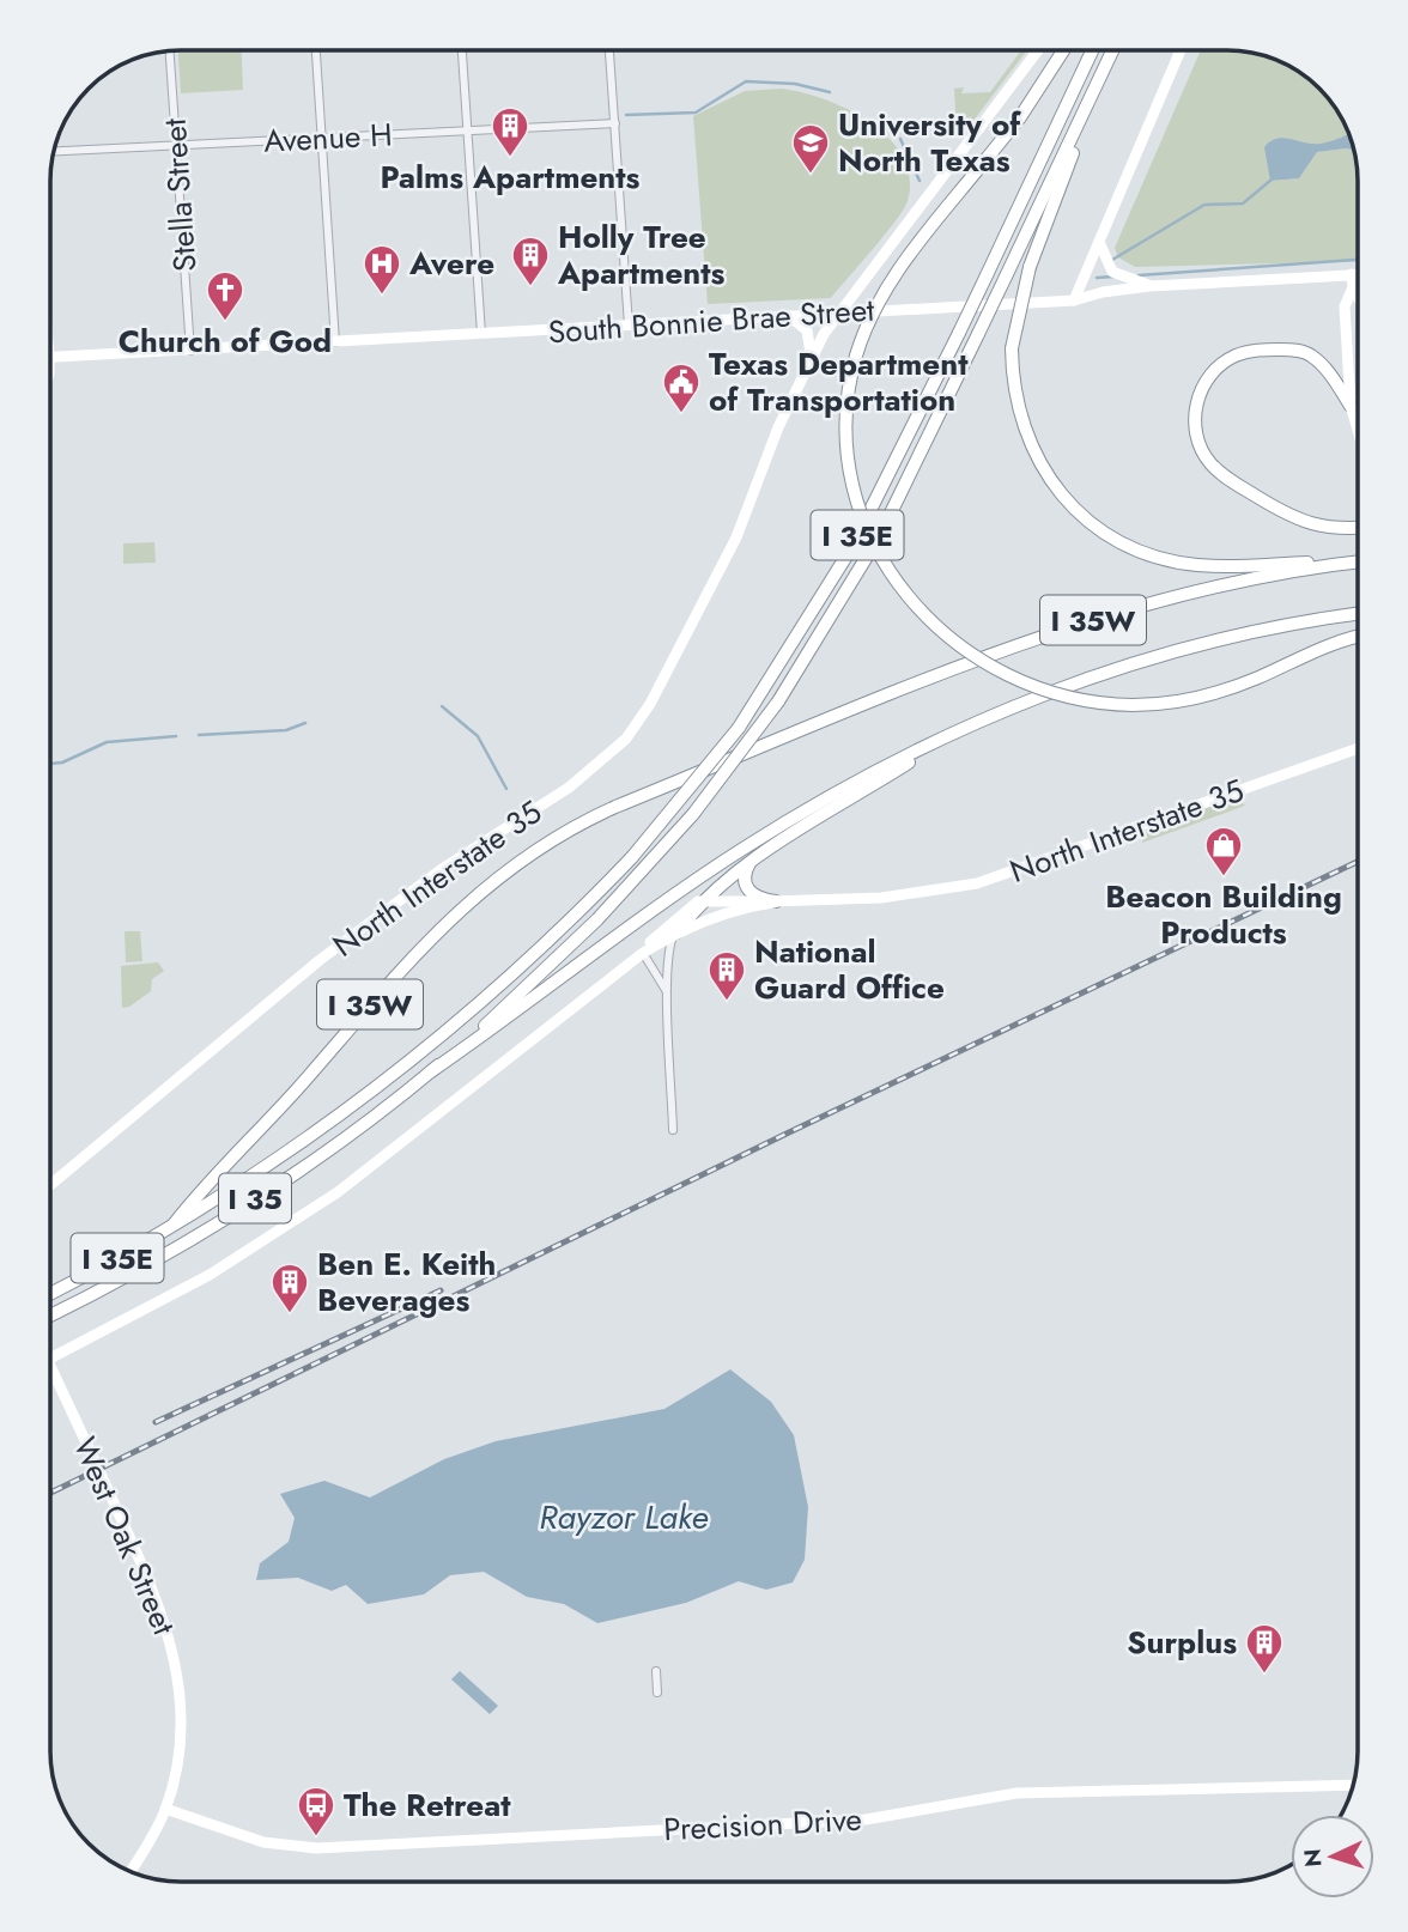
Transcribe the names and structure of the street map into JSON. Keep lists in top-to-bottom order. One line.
{"streets":{"highway":["I 35E","I 35W","I 35"],"main road":["South Bonnie Brae Street","North Interstate 35","West Oak Street","Precision Drive"],"street":["Avenue H","Stella Street"]},"crossings":[["Avenue H","Stella Street"],["Stella Street","South Bonnie Brae Street"],["South Bonnie Brae Street","North Interstate 35"],["I 35E","I 35W"],["I 35E","I 35"],["I 35W","I 35"],["West Oak Street","Precision Drive"]],"water":["Rayzor Lake"],"places":{"building":["Palms Apartments","Holly Tree Apartments","National Guard Office","Ben E. Keith Beverages","Surplus"],"school or university":["University of North Texas"],"hospital":["Avere"],"church":["Church of God"],"public building":["Texas Department of Transportation"],"shop":["Beacon Building Products"],"bus stop":["The Retreat"]},"north":"left"}
